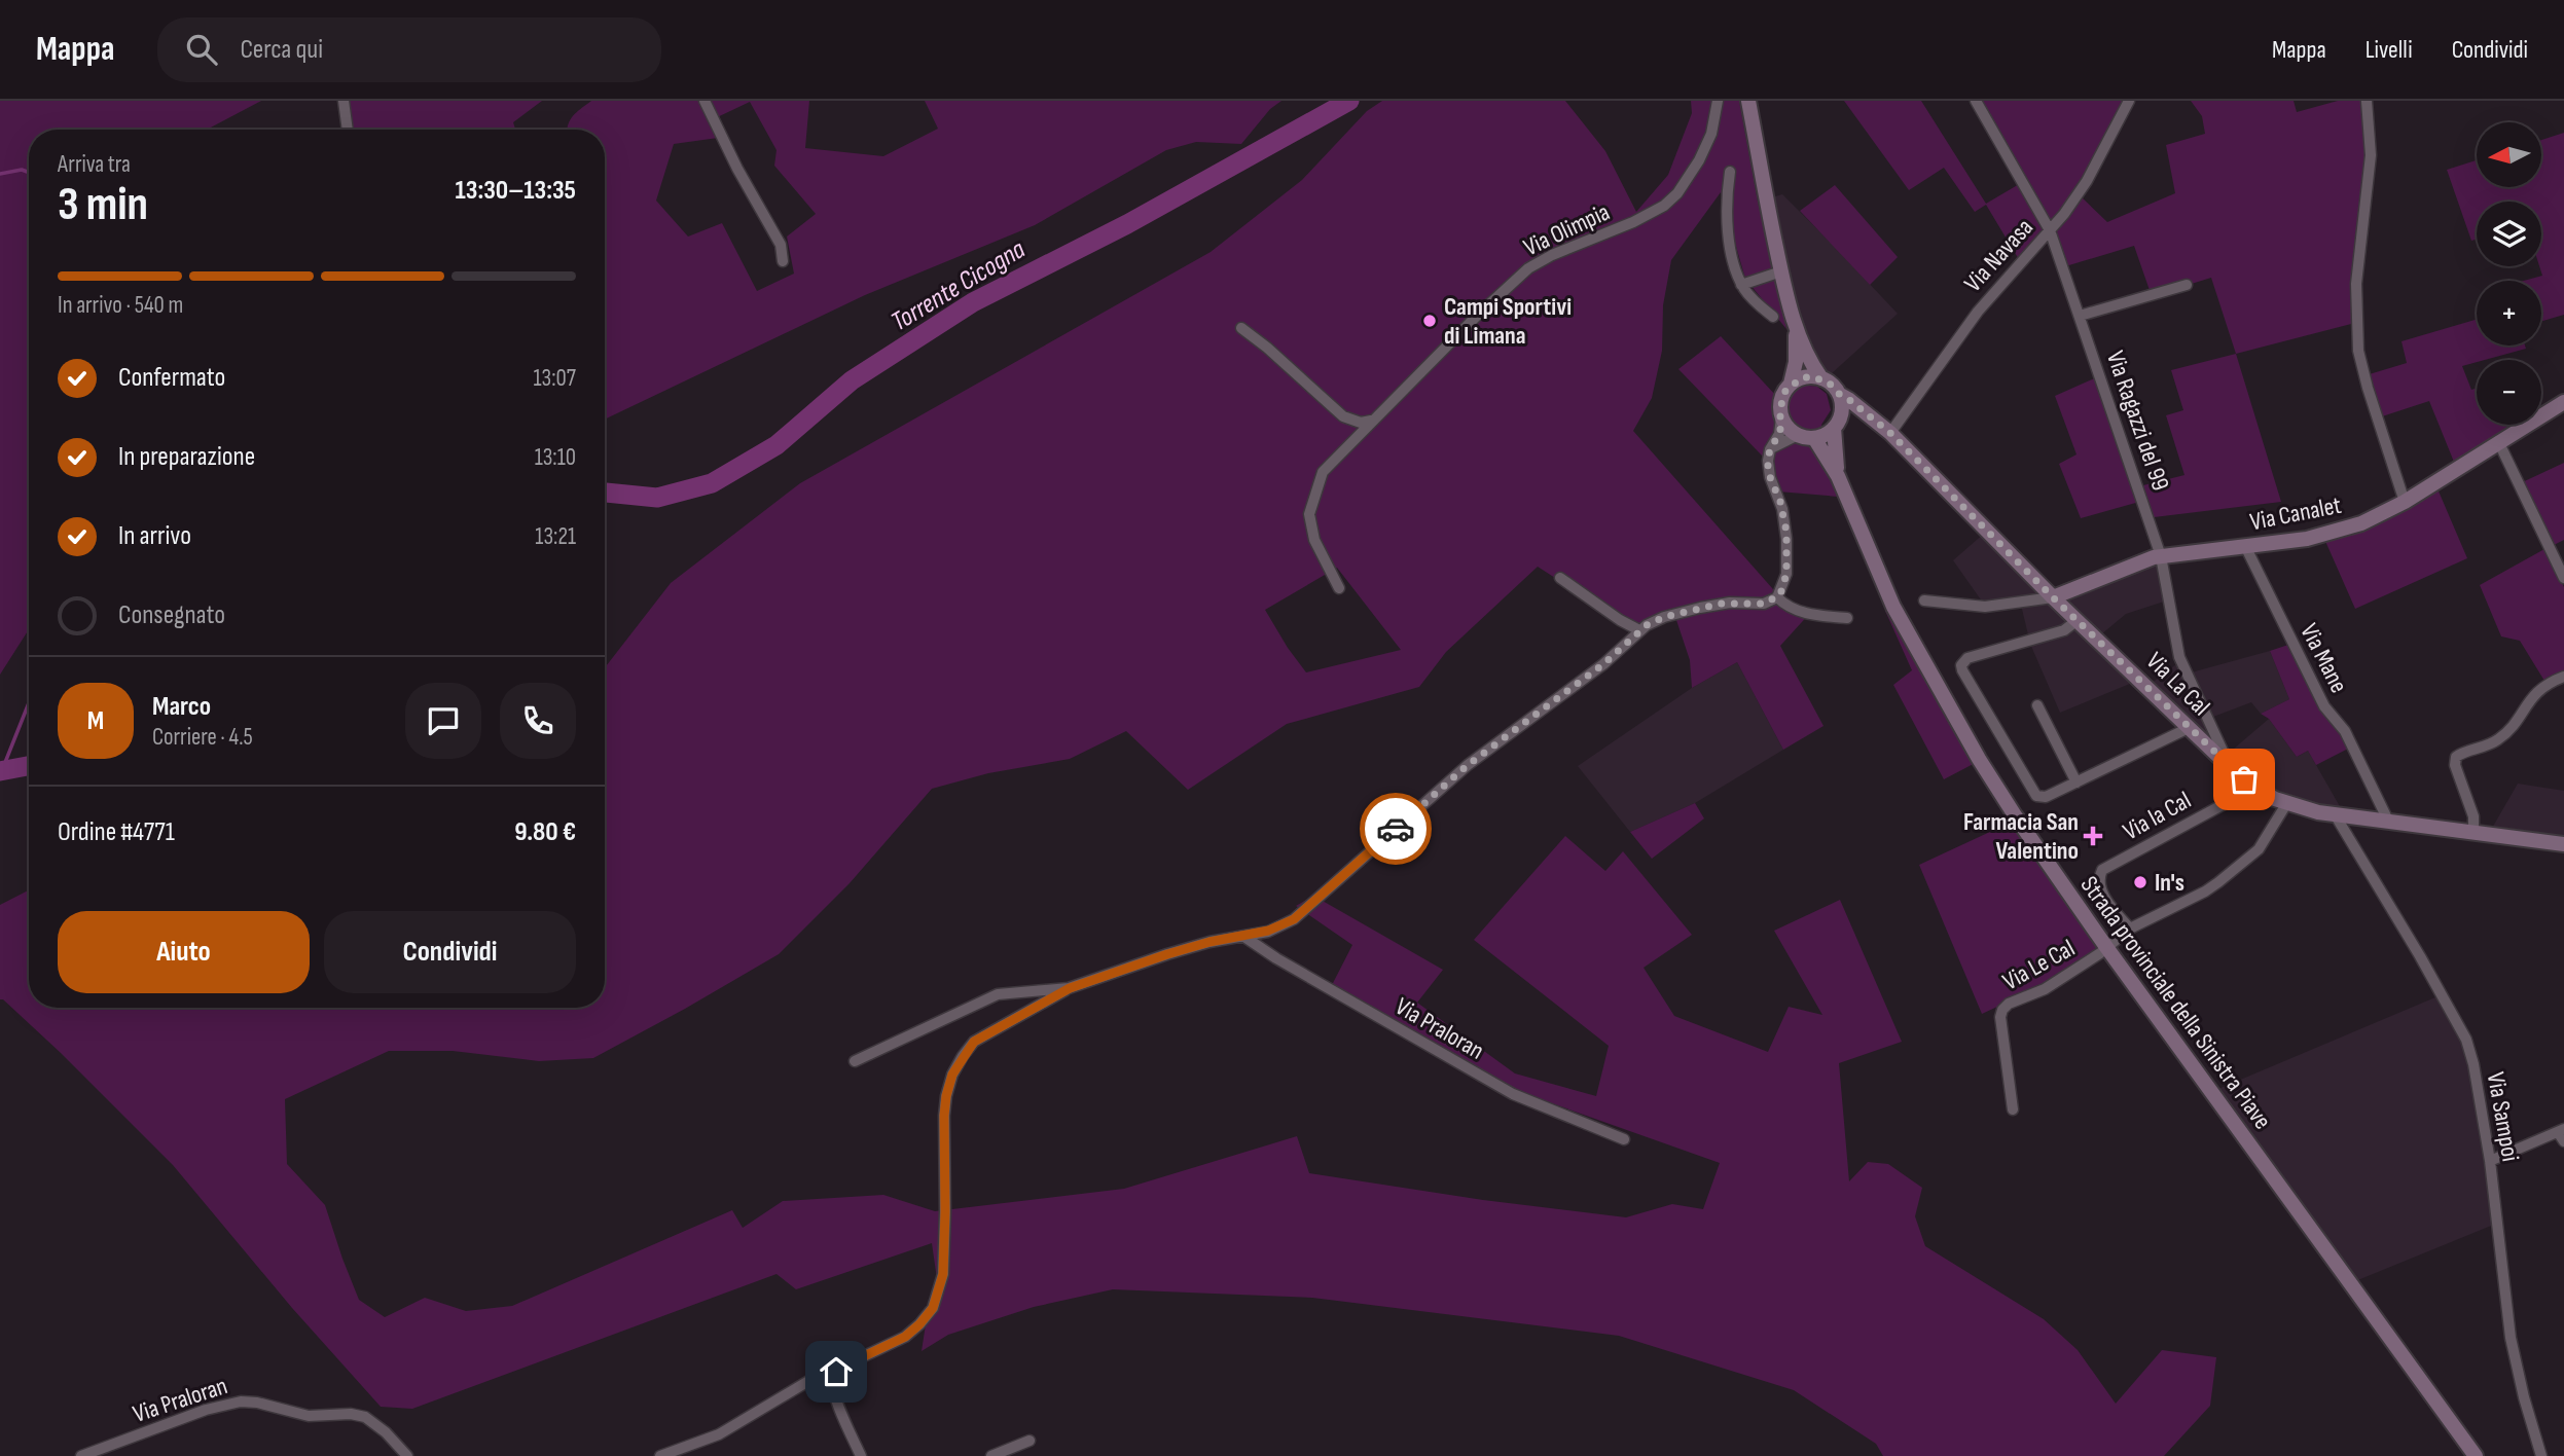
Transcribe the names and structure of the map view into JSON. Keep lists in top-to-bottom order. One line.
{"streets":{"main road":["Via Canalet","Via La Cal","Strada provinciale della Sinistra Piave"],"street":["Via Olimpia","Via Navasa","Via Ragazzi del 99","Via Mane","Via la Cal","Via Le Cal","Via Praloran","Via Sampoi"]},"crossings":[["Via Navasa","Via Ragazzi del 99"],["Via Navasa","Via La Cal"],["Via Ragazzi del 99","Via Canalet"],["Via Ragazzi del 99","Via La Cal"],["Via Canalet","Via Mane"],["Via Canalet","Via La Cal"],["Via Mane","Via La Cal"],["Via La Cal","Via la Cal"],["Via La Cal","Via Sampoi"],["Via Le Cal","Strada provinciale della Sinistra Piave"]],"water":["Torrente Cicogna"],"places":{"other":["Campi Sportivi di Limana","In's"],"health":["Farmacia San Valentino"]},"north":"left","page":{"header":"Mappa","search":"Cerca qui","nav":["Mappa","Livelli","Condividi"],"map_buttons":["+","−"],"heading":["3 min","Arriva tra","13:30–13:35"],"panel":["Marco","Corriere · 4.5","Ordine #4771","9.80 €"],"bar":"In arrivo · 540 m","list":[["Confermato","13:07"],["In preparazione","13:10"],["In arrivo","13:21"],"Consegnato"],"round":"M","buttons":["Aiuto","Condividi"]}}
